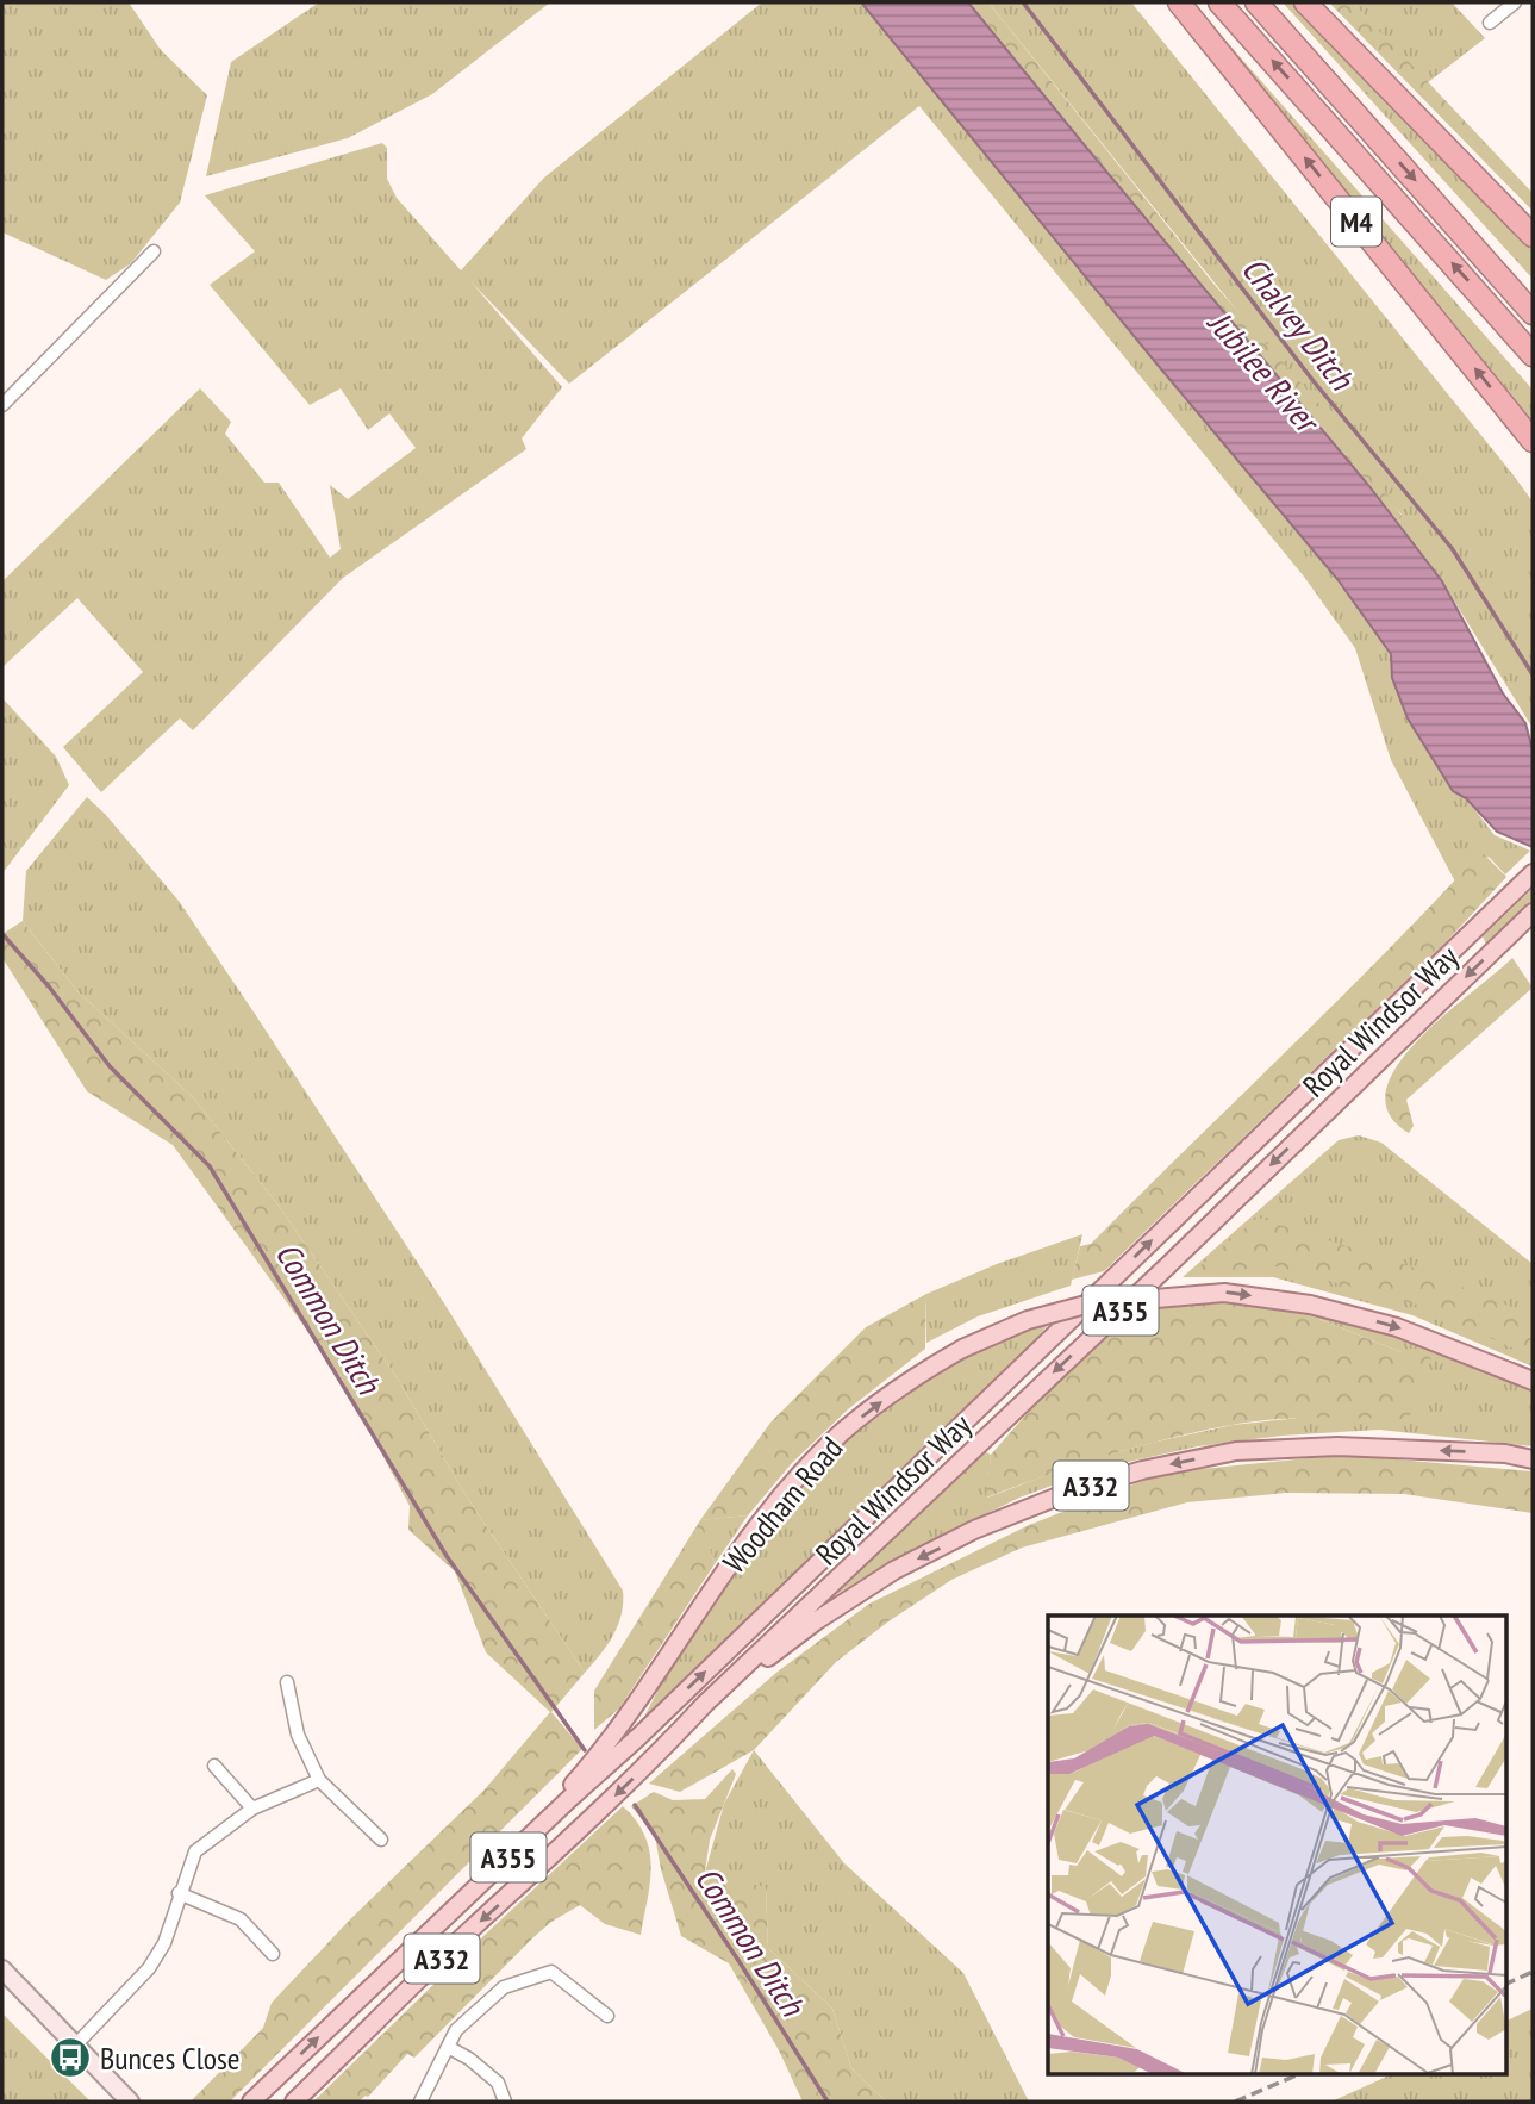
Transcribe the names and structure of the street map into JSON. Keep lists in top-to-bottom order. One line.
{"streets":{"highway":["M4"],"main road":["Royal Windsor Way","A355","A332","Woodham Road"]},"crossings":[["Royal Windsor Way","A332"],["Royal Windsor Way","Woodham Road"]],"water":["Chalvey Ditch","Jubilee River","Common Ditch"],"places":{"bus stop":["Bunces Close"]}}
